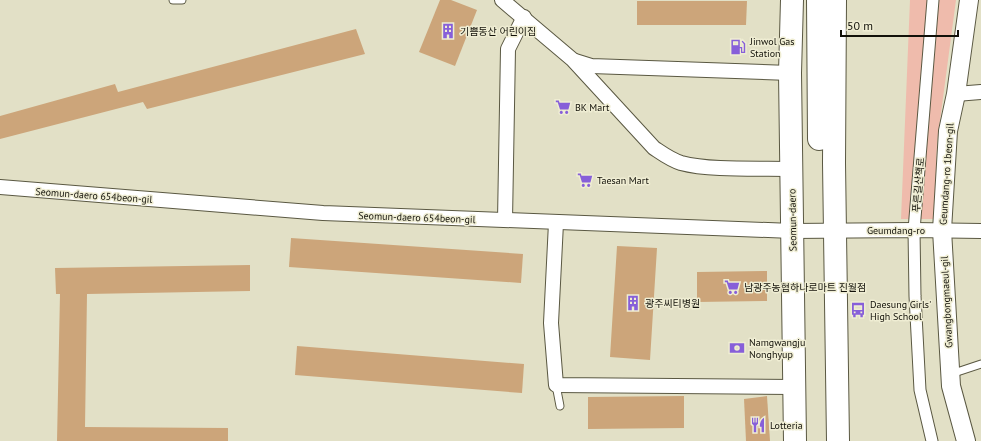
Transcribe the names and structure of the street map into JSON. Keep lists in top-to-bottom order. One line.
{"streets":{"main road":["Seomun-daero"],"street":["Geumdang-ro 1beon-gil","푸른길산책로","Seomun-daero 654beon-gil","Geumdang-ro","Gwangbongmaeul-gil"]},"crossings":[["Geumdang-ro 1beon-gil","Geumdang-ro"],["Geumdang-ro 1beon-gil","Gwangbongmaeul-gil"],["푸른길산책로","Geumdang-ro"],["Seomun-daero 654beon-gil","Seomun-daero"],["Seomun-daero 654beon-gil","Geumdang-ro"],["Geumdang-ro","Gwangbongmaeul-gil"]],"places":{"building":["기쁨동산 어린이집","광주씨티병원"],"fuel station":["Jinwol Gas Station"],"supermarket":["BK Mart","Taesan Mart","남광주농협하나로마트 진월점"],"bus stop":["Daesung Girls' High School"],"bank":["Namgwangju Nonghyup"],"restaurant":["Lotteria"]},"scale_bar":"50 m"}
